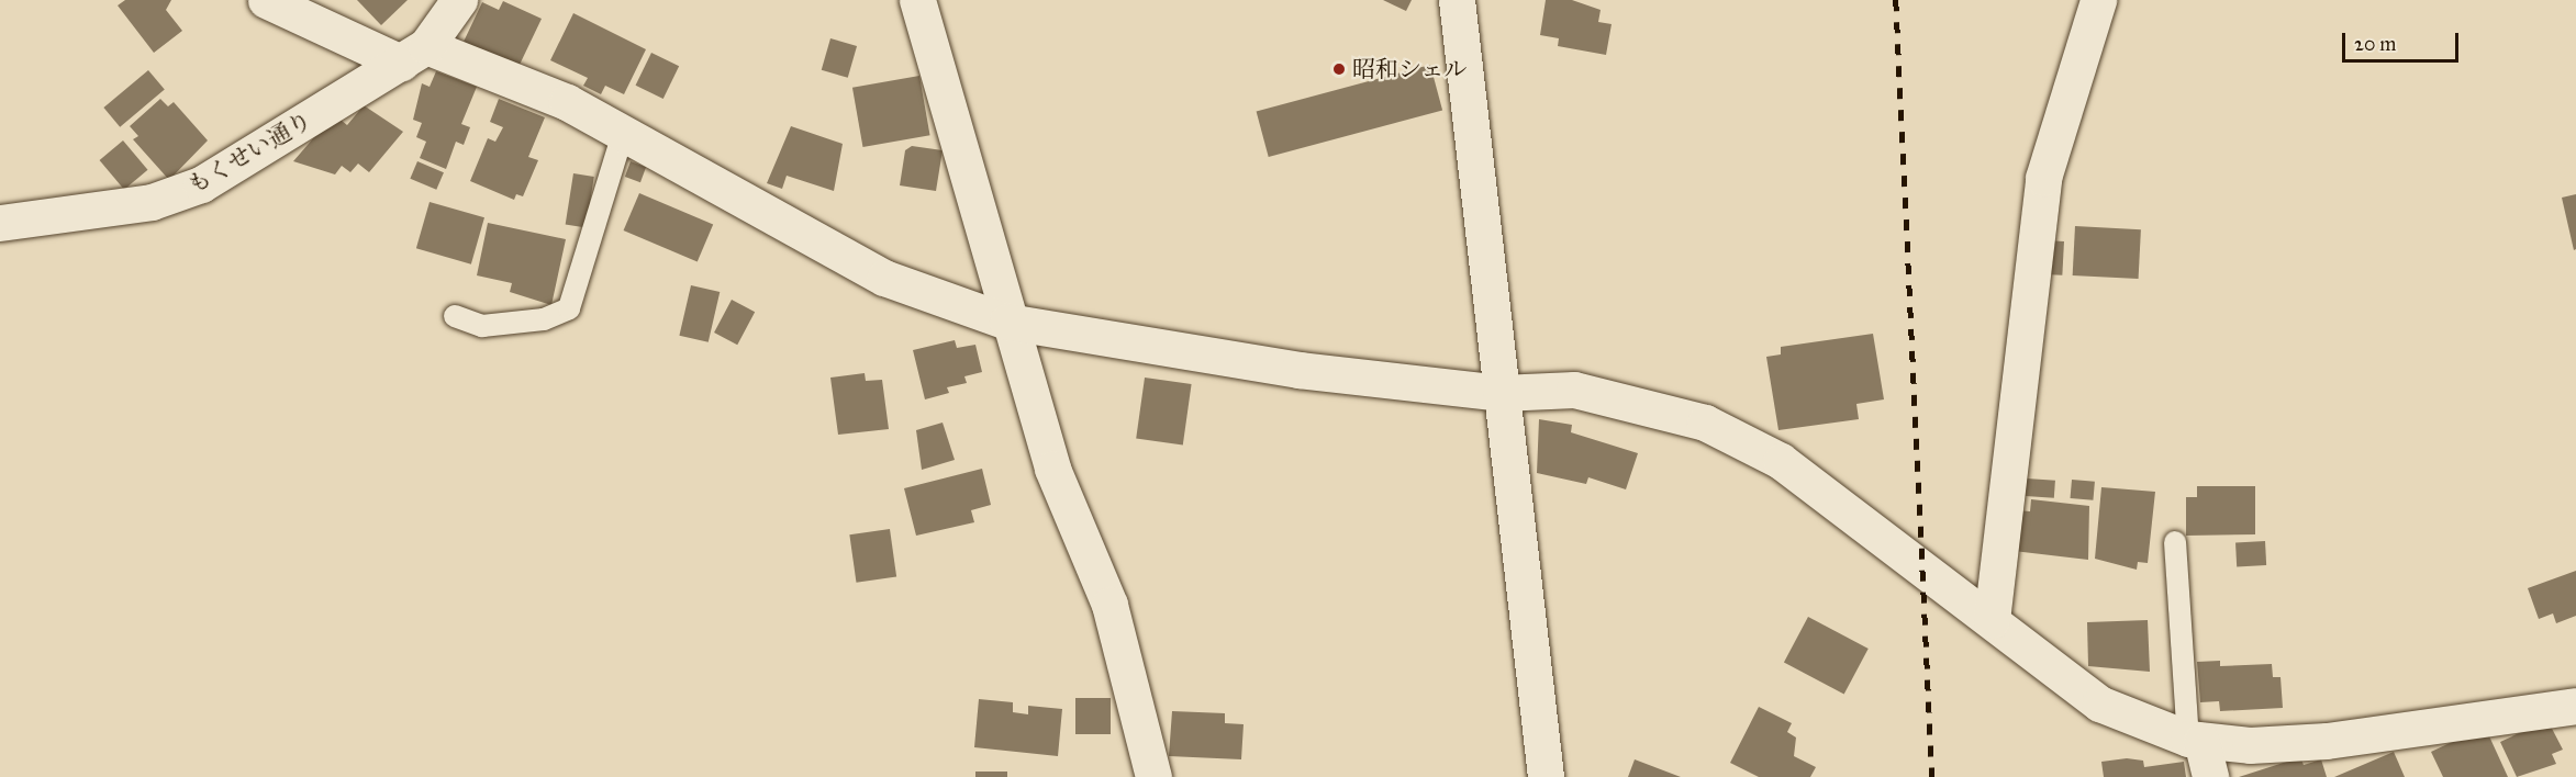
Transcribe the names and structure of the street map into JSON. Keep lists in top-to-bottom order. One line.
{"streets":{"street":["もくせい通り"]},"places":["昭和シェル"],"scale_bar":"20 m"}
